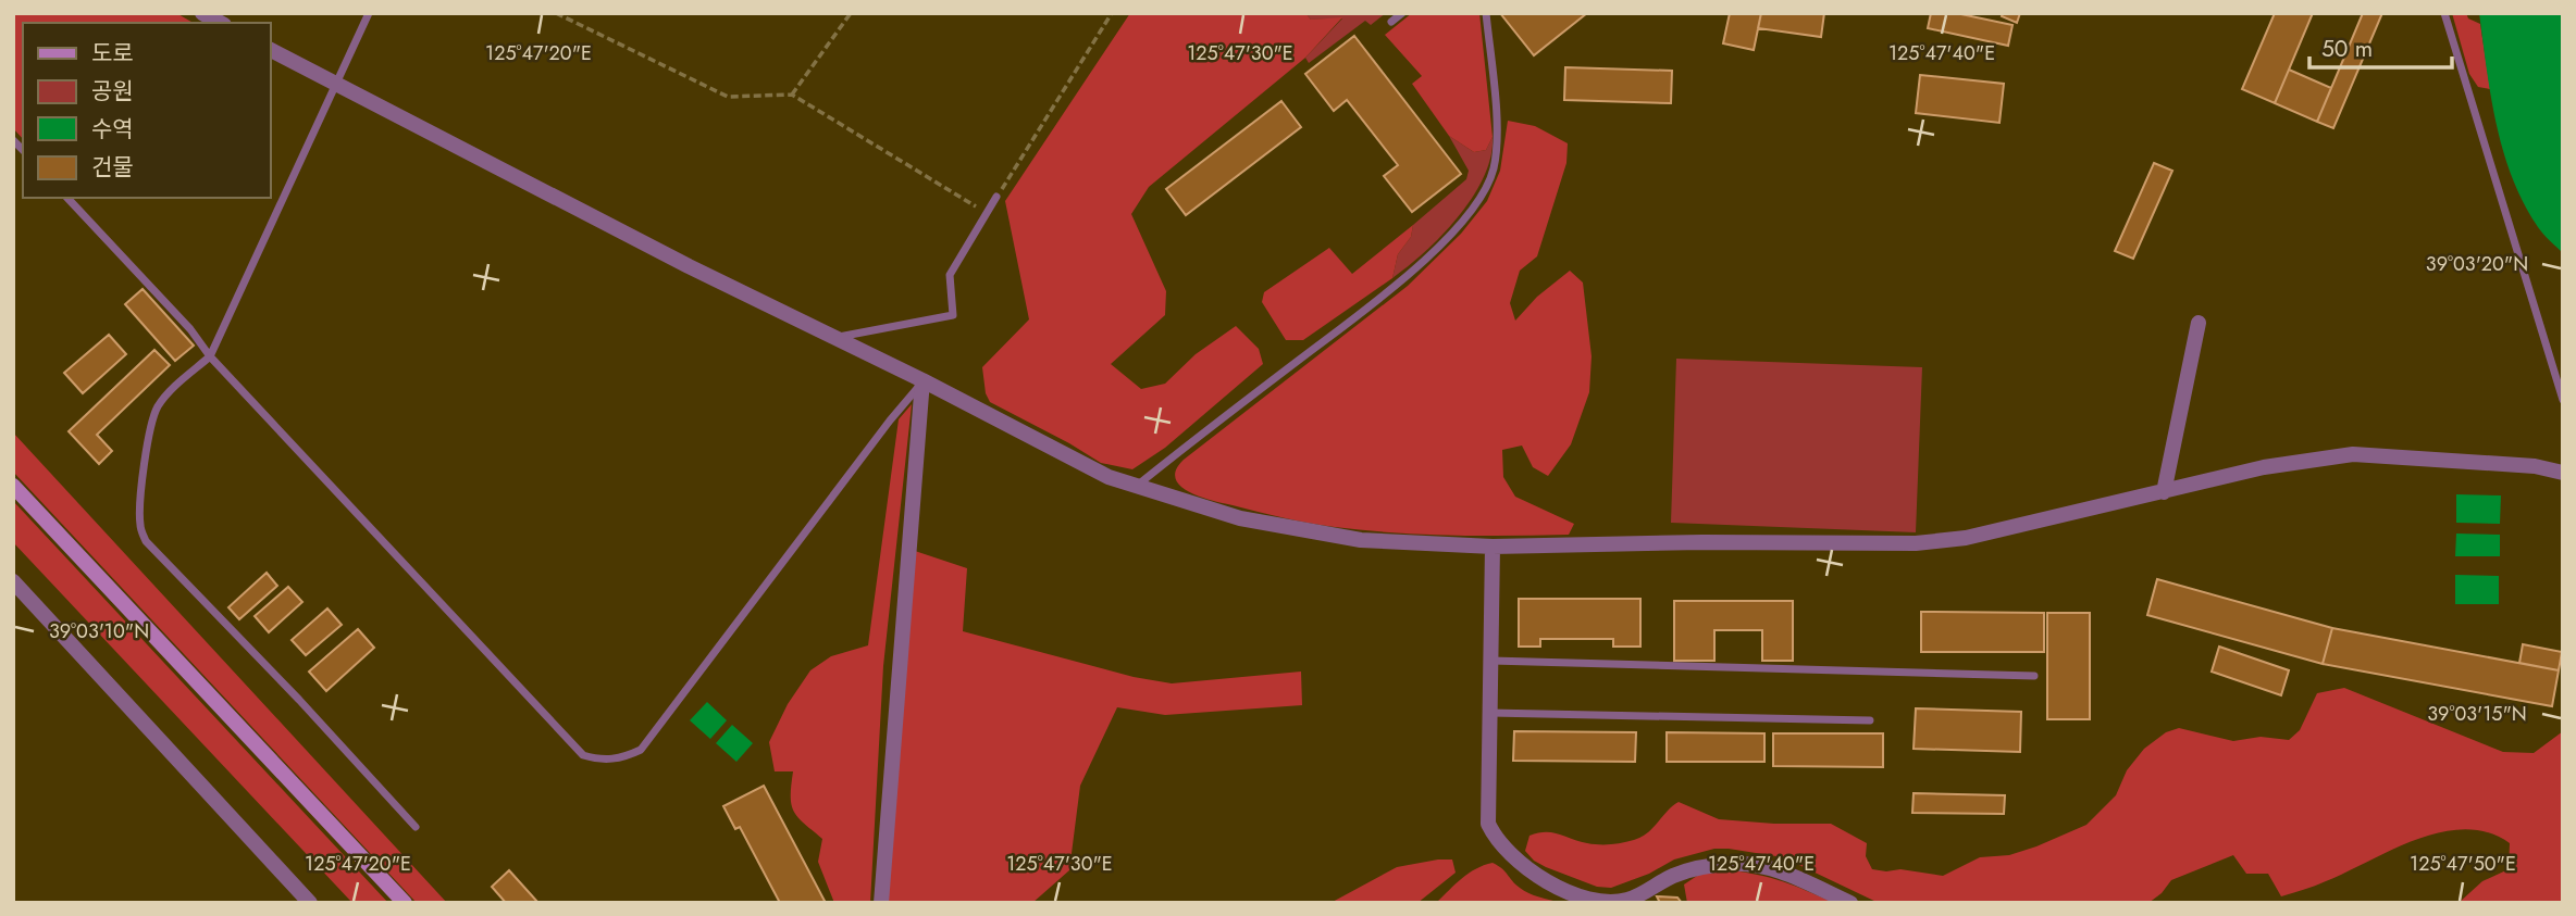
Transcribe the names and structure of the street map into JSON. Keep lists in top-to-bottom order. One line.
{"legend":["도로","공원","수역","건물"],"scale_bar":"50 m","coordinates":["125°47'20\"E","125°47'30\"E","125°47'40\"E","39°03'20\"N","39°03'10\"N","39°03'15\"N","125°47'50\"E"]}
